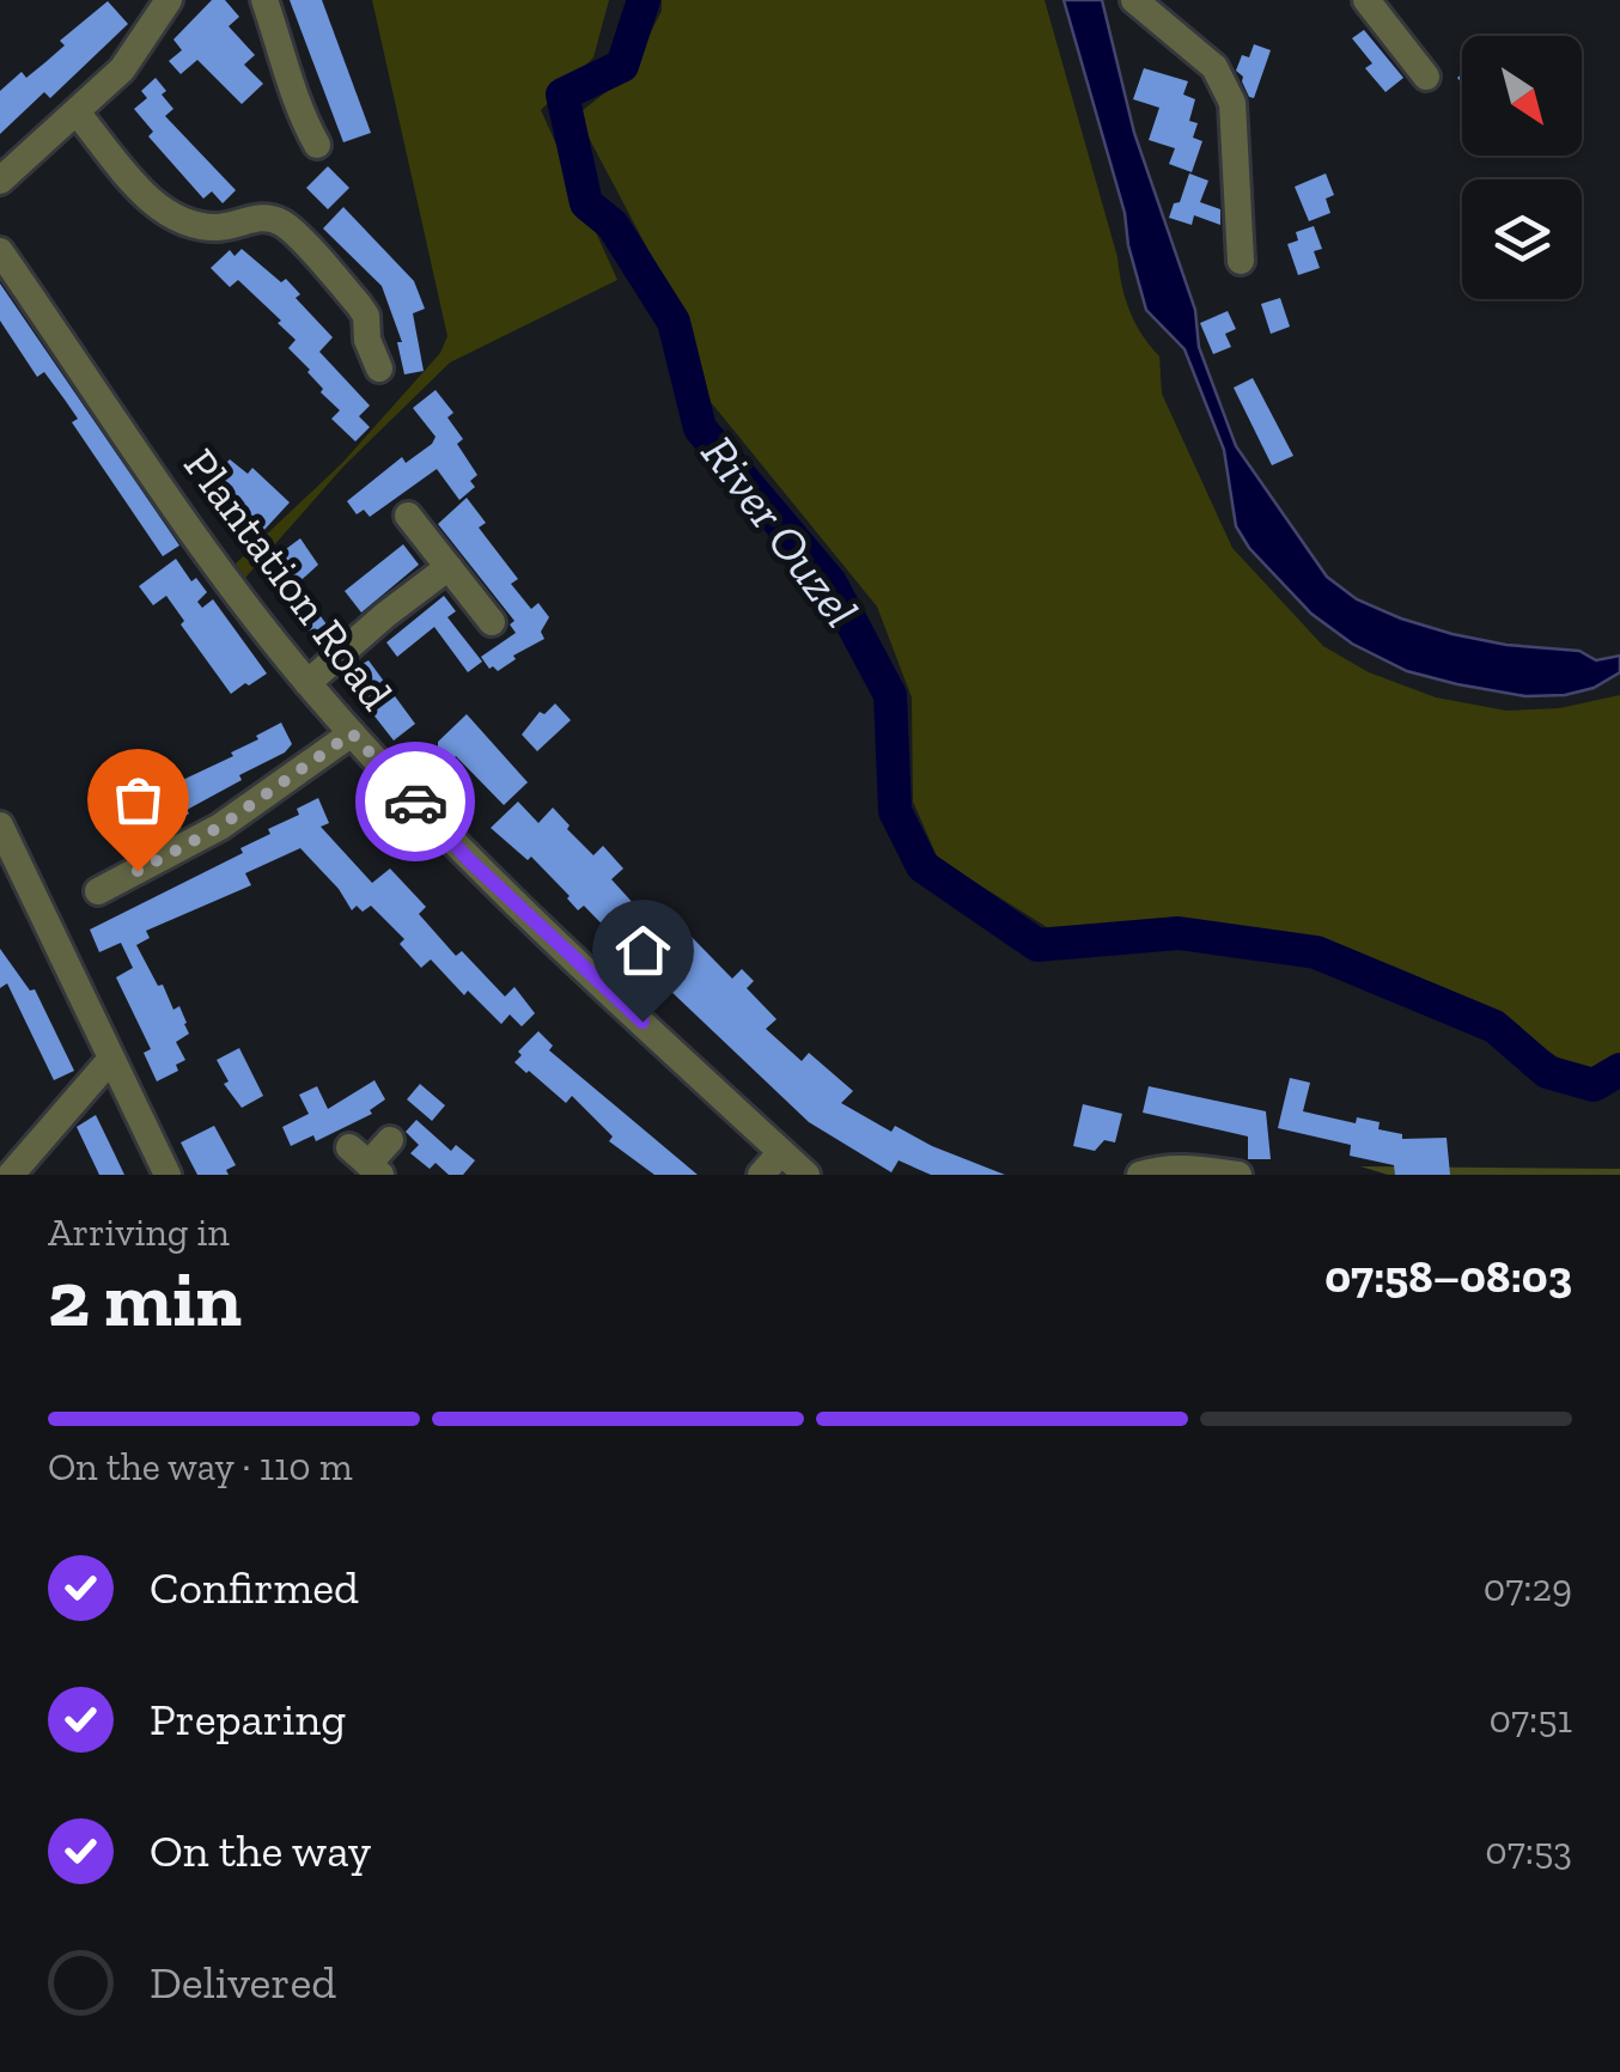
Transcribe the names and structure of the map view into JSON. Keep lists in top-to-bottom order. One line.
{"streets":{"street":["Plantation Road"]},"water":["River Ouzel"],"north":"bottom right","page":{"heading":["2 min","Arriving in","07:58–08:03"],"bar":"On the way · 110 m","list":[["Confirmed","07:29"],["Preparing","07:51"],["On the way","07:53"],"Delivered"]}}
